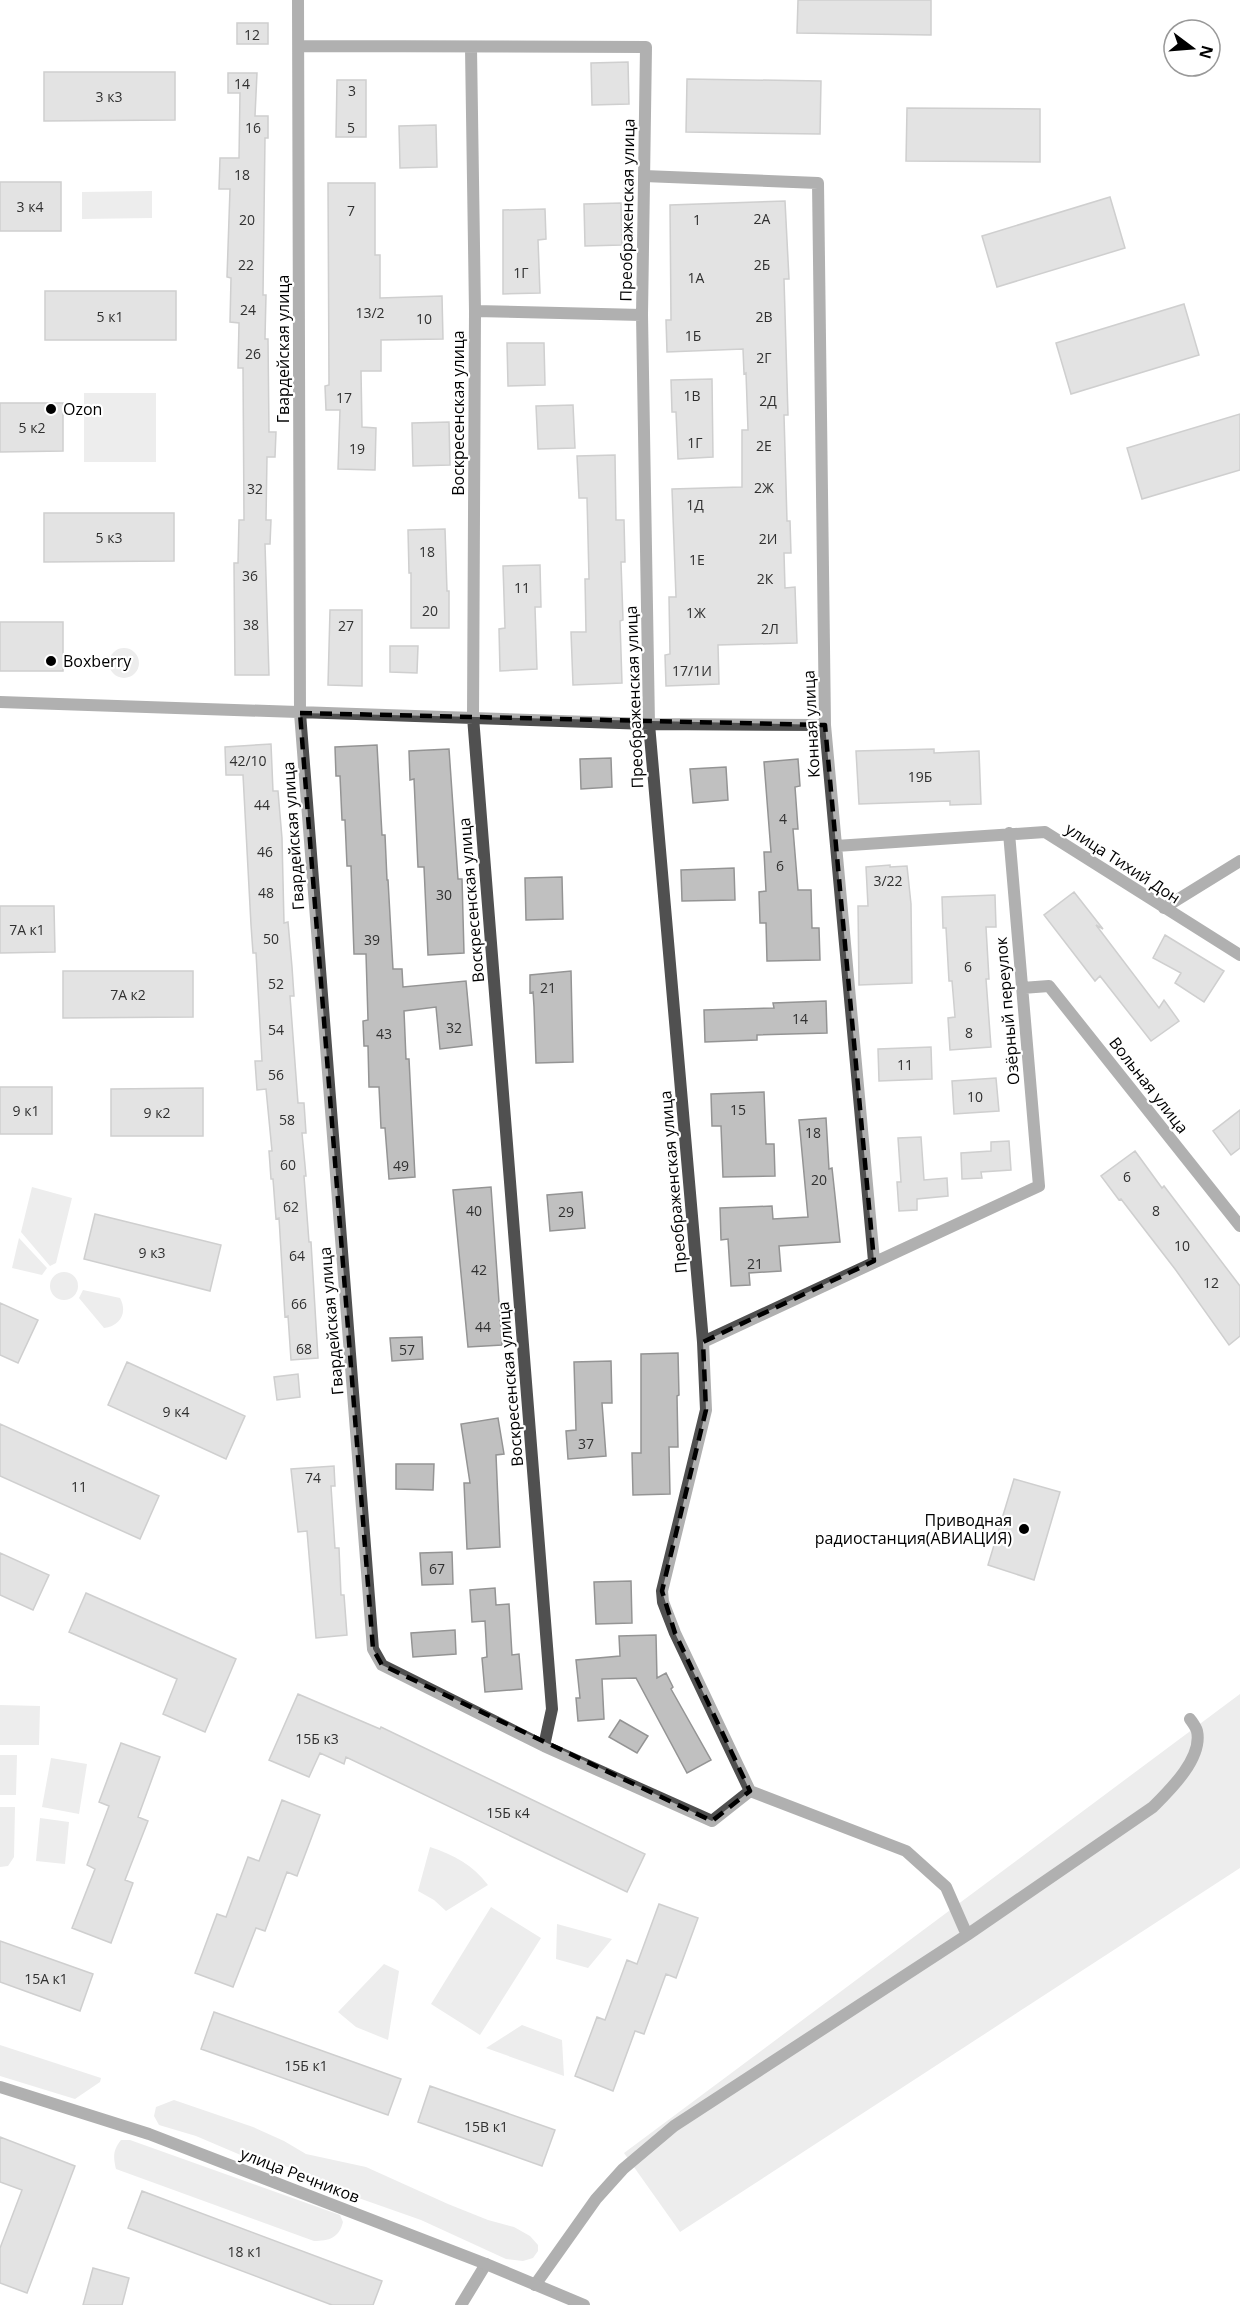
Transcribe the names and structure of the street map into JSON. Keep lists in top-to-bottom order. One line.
{"streets":{"street":["Преображенская улица","Гвардейская улица","Воскресенская улица","Конная улица","улица Тихий Дон","Озёрный переулок","Вольная улица","улица Речников"]},"crossings":[["Преображенская улица","Воскресенская улица"],["Преображенская улица","Конная улица"],["Гвардейская улица","Воскресенская улица"],["Конная улица","улица Тихий Дон"],["Конная улица","Озёрный переулок"],["улица Тихий Дон","Озёрный переулок"],["Озёрный переулок","Вольная улица"]],"places":["Ozon","Boxberry","Приводная радиостанция(АВИАЦИЯ)"],"house_numbers":["12","14","3","3 к3","16","5","18","3 к4","7","2А","20","1","22","2Б","1Г","1А","24","13/2","5 к1","2В","10","1Б","26","2Г","1В","17","2Д","5 к2","1Г","2Е","19","2Ж","32","1Д","5 к3","2И","18","1Е","36","2К","11","20","1Ж","38","27","2Л","17/1И","42/10","19Б","44","4","46","6","3/22","48","30","7А к1","50","39","6","52","21","7А к2","14","32","54","8","43","11","56","10","15","9 к1","9 к2","58","18","60","49","6","20","62","40","8","29","10","9 к3","64","21","42","12","66","44","68","57","9 к4","37","74","11","67","15Б к3","15Б к4","15А к1","15Б к1","15В к1","18 к1"],"north":"right"}
